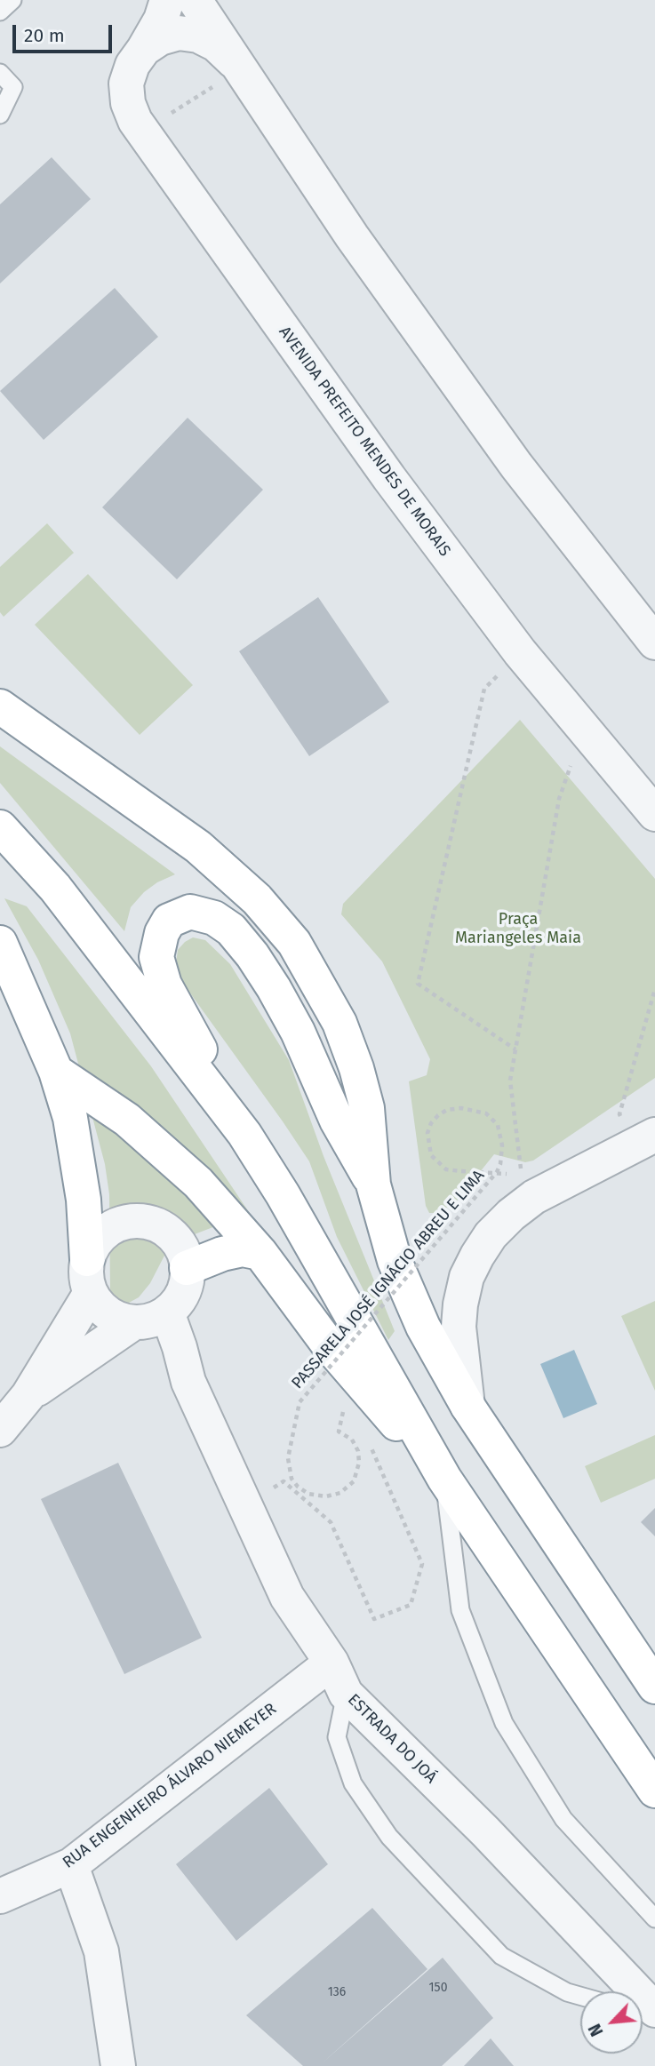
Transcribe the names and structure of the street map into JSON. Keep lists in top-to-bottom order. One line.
{"streets":{"street":["AVENIDA PREFEITO MENDES DE MORAIS","ESTRADA DO JOÁ","RUA ENGENHEIRO ÁLVARO NIEMEYER"],"path":["PASSARELA JOSÉ IGNÁCIO ABREU E LIMA"]},"crossings":[["ESTRADA DO JOÁ","RUA ENGENHEIRO ÁLVARO NIEMEYER"]],"parks":["Praça Mariangeles Maia"],"house_numbers":["150","136"],"scale_bar":"20 m","north":"bottom left"}
